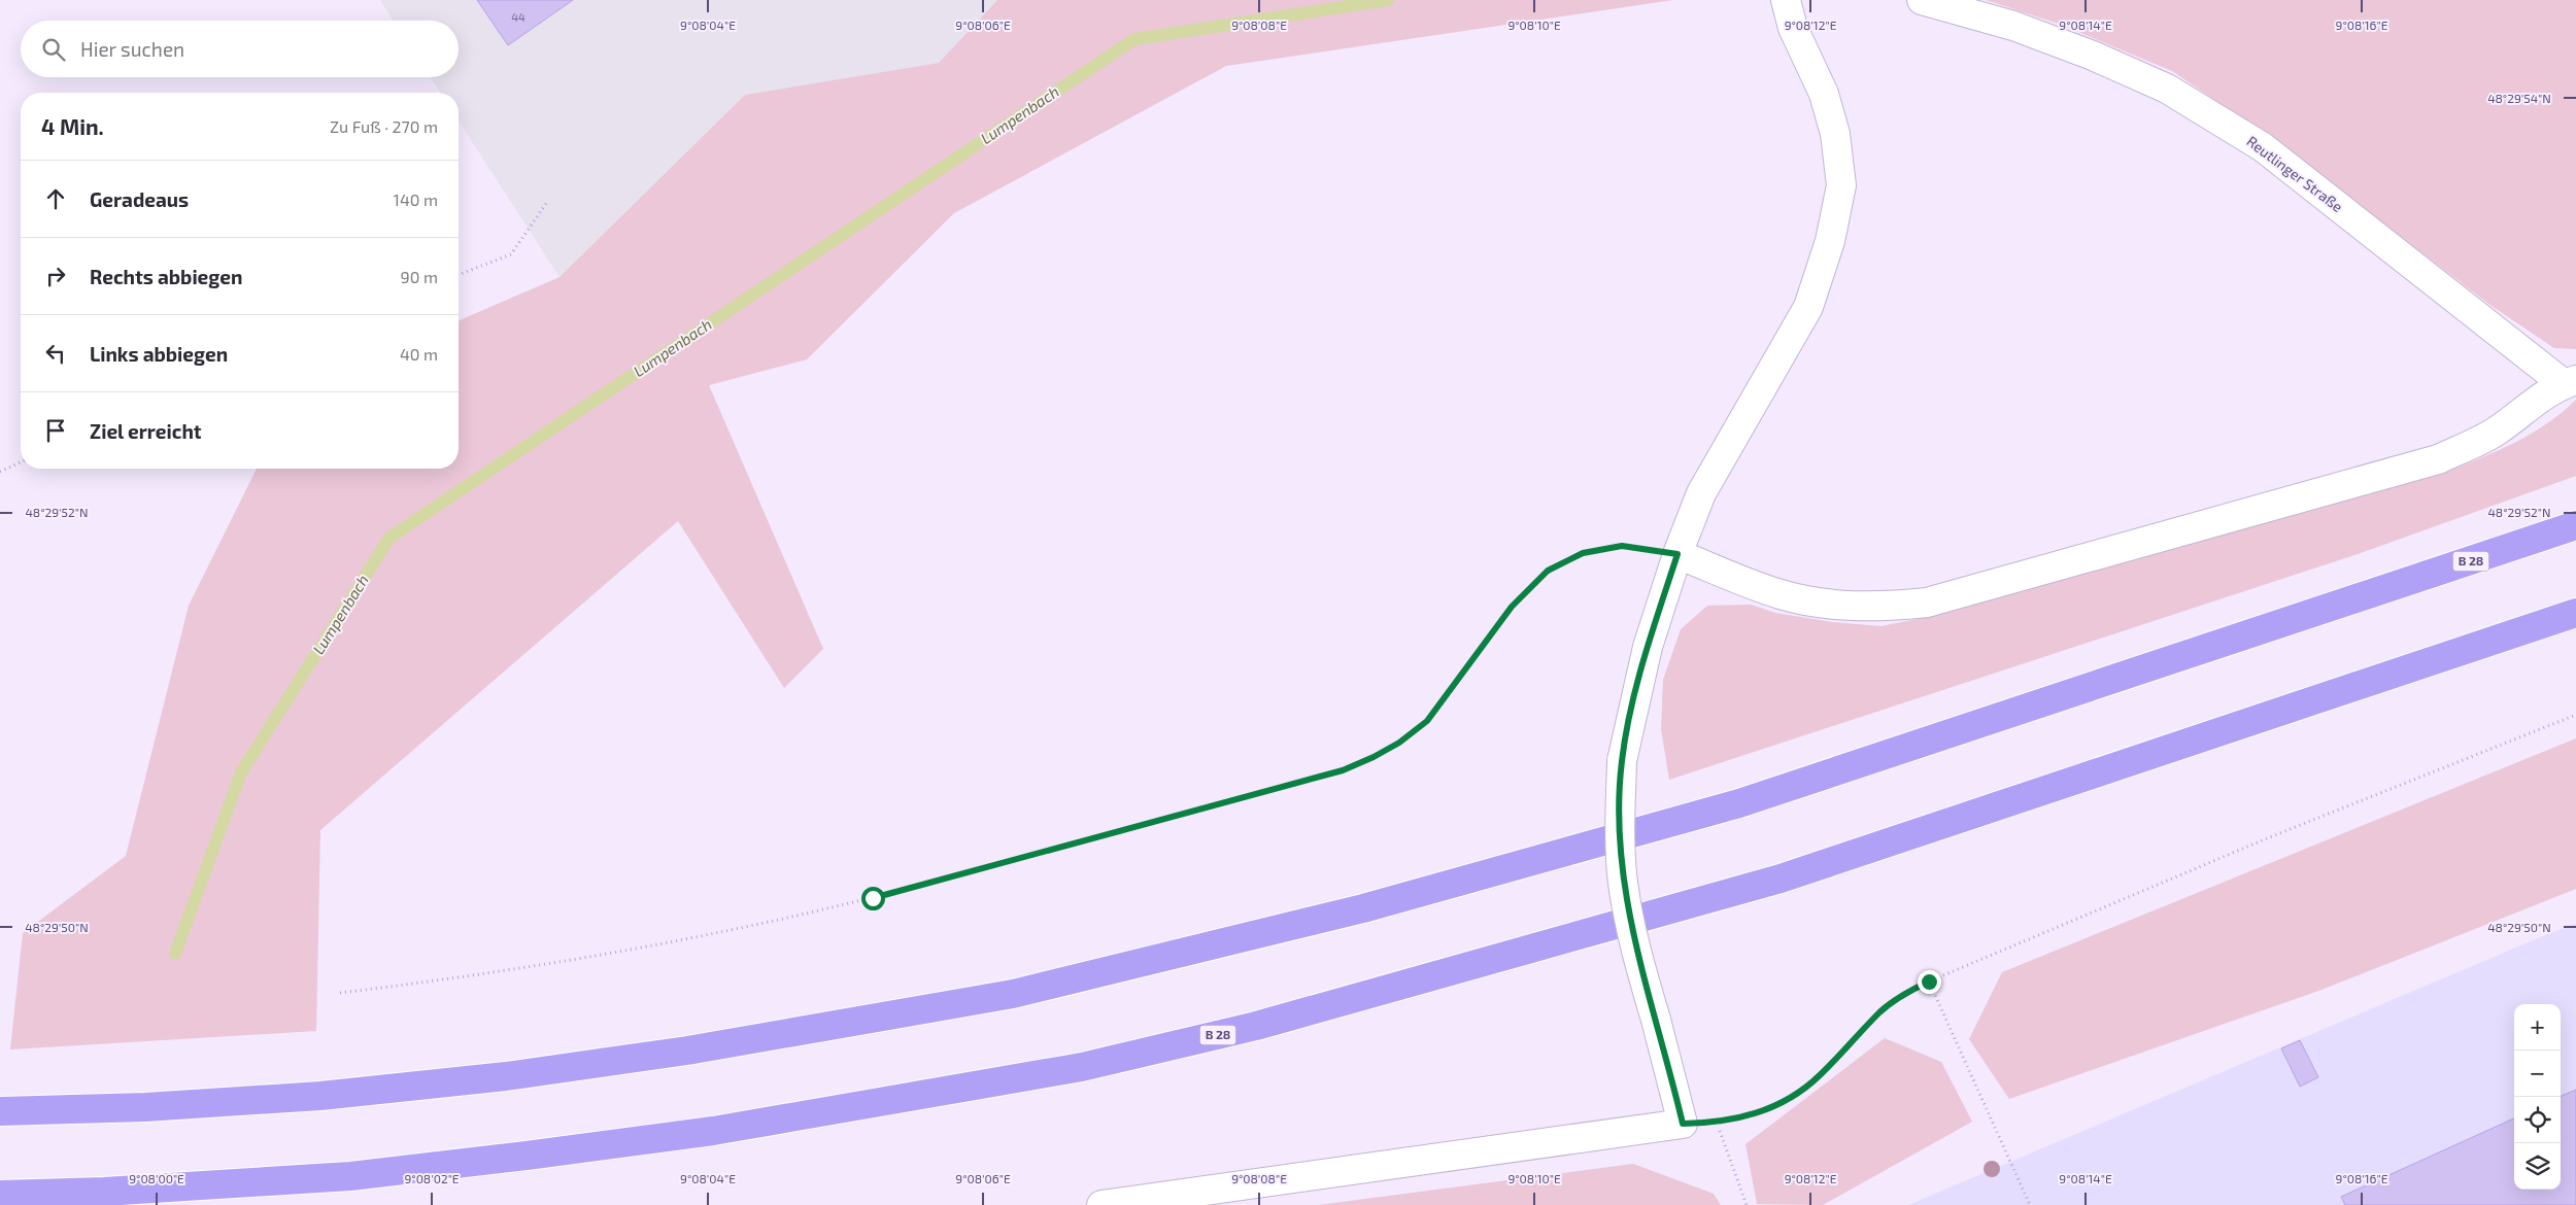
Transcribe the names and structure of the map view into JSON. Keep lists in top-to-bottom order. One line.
{"streets":{"highway":["B 28"],"street":["Reutlinger Straße"]},"water":["Lumpenbach"],"house_numbers":["44"],"page":{"search":"Hier suchen","heading":["4 Min.","Zu Fuß · 270 m"],"list":[["Geradeaus","140 m"],["Rechts abbiegen","90 m"],["Links abbiegen","40 m"],"Ziel erreicht"],"map_buttons":["+","−"]},"coordinates":["9°08'04\"E","9°08'06\"E","9°08'08\"E","9°08'10\"E","9°08'12\"E","9°08'14\"E","9°08'16\"E","48°29'54\"N","48°29'52\"N","48°29'50\"N","9°08'00\"E","9°08'02\"E"]}
